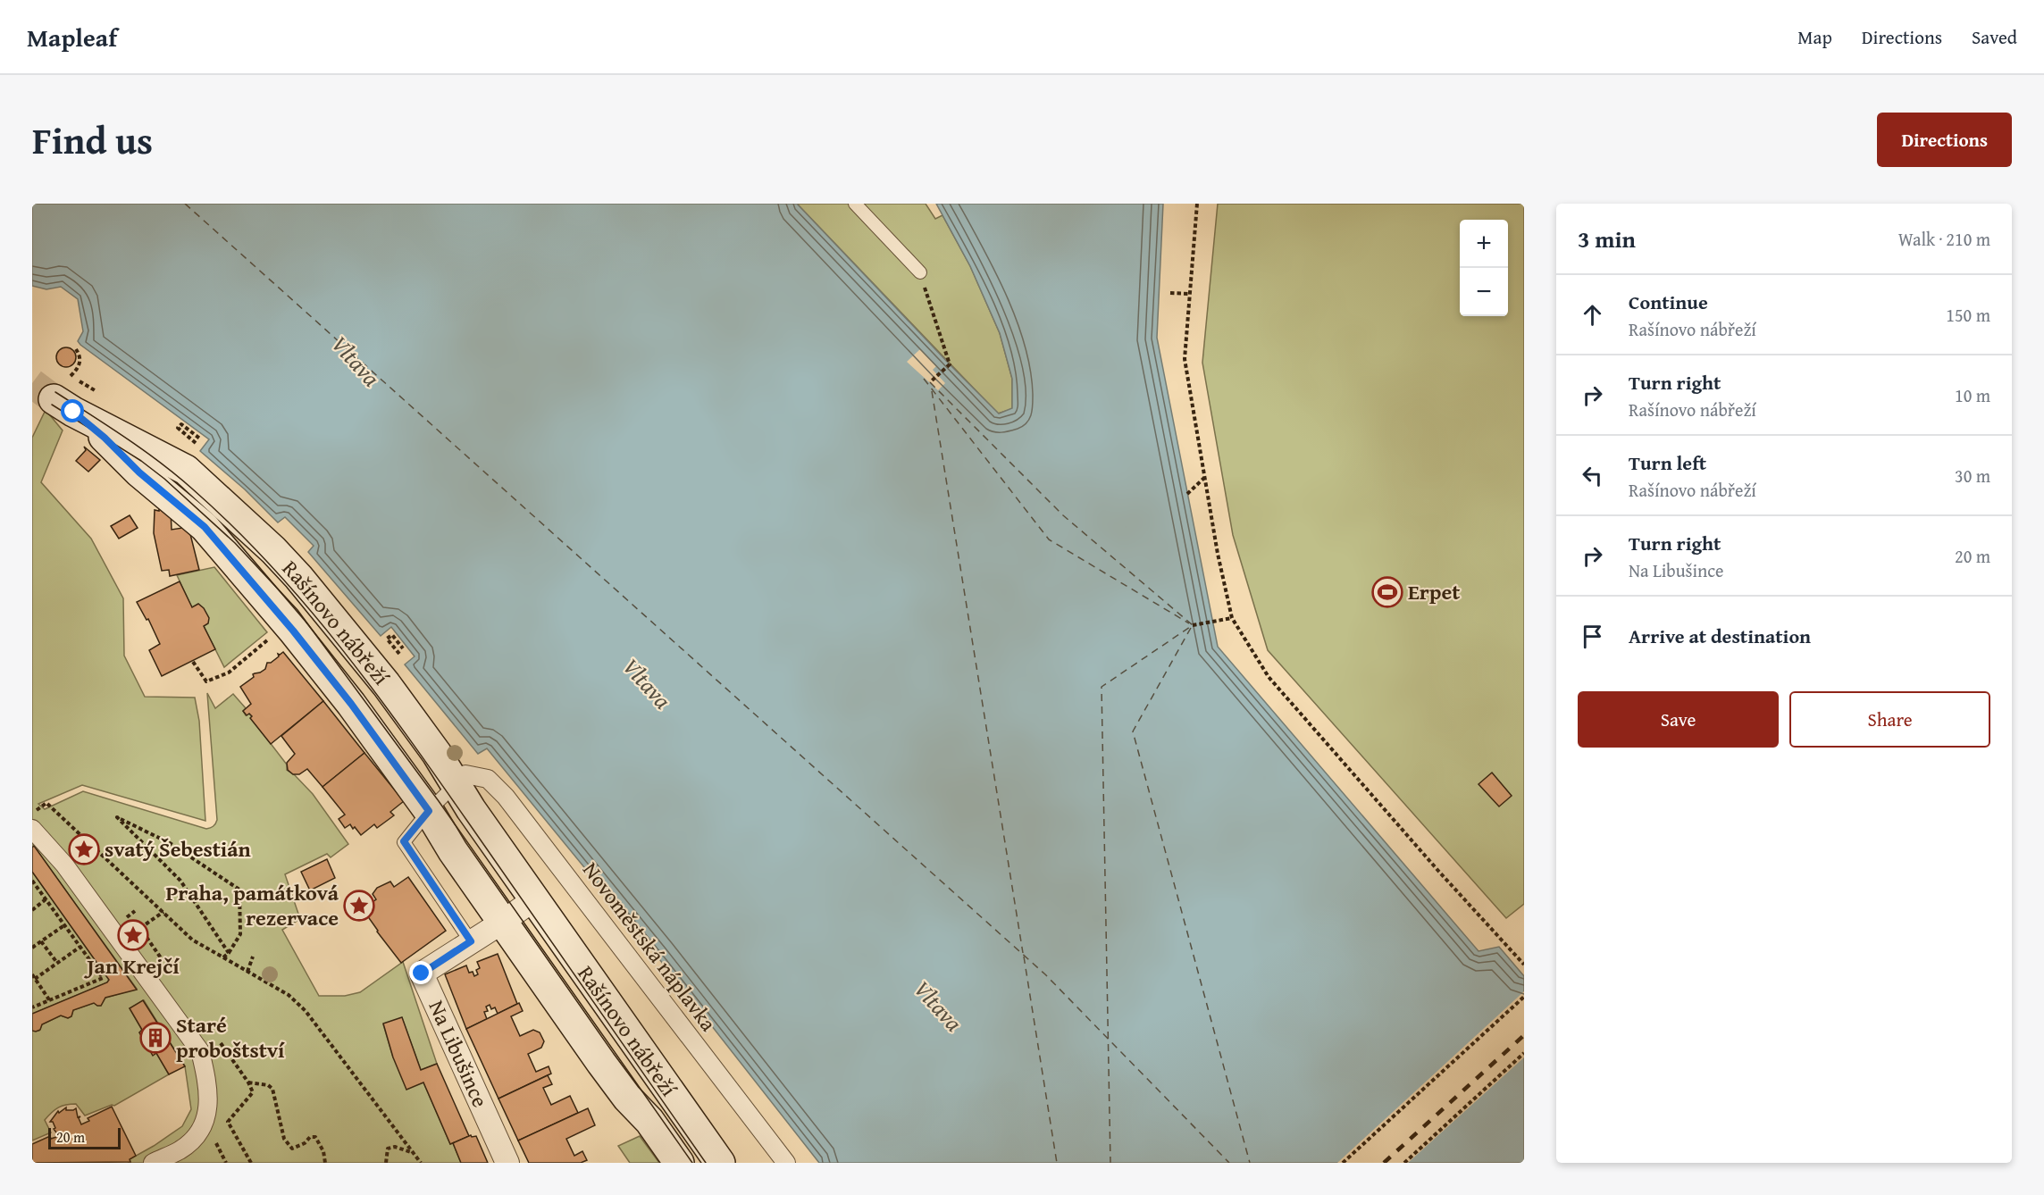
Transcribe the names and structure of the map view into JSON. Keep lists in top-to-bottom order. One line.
{"streets":{"main road":["Rašínovo nábřeží"],"street":["Novoměstská náplavka","Na Libušince"]},"crossings":[["Rašínovo nábřeží","Novoměstská náplavka"],["Rašínovo nábřeží","Na Libušince"]],"water":["Vltava"],"places":{"sports":["Erpet"],"place":["svatý Šebestián","Praha, památková rezervace","Jan Krejčí"],"building":["Staré proboštství"]},"scale_bar":"20 m","page":{"header":"Mapleaf","nav":["Map","Directions","Saved"],"title":"Find us","buttons":["Directions",["Save","Share"]],"heading":["3 min","Walk · 210 m"],"map_buttons":["+","−"],"list":[["Continue","Rašínovo nábřeží","150 m"],["Turn right","Rašínovo nábřeží","10 m"],["Turn left","Rašínovo nábřeží","30 m"],["Turn right","Na Libušince","20 m"],"Arrive at destination"],"scale":"20 m"}}
